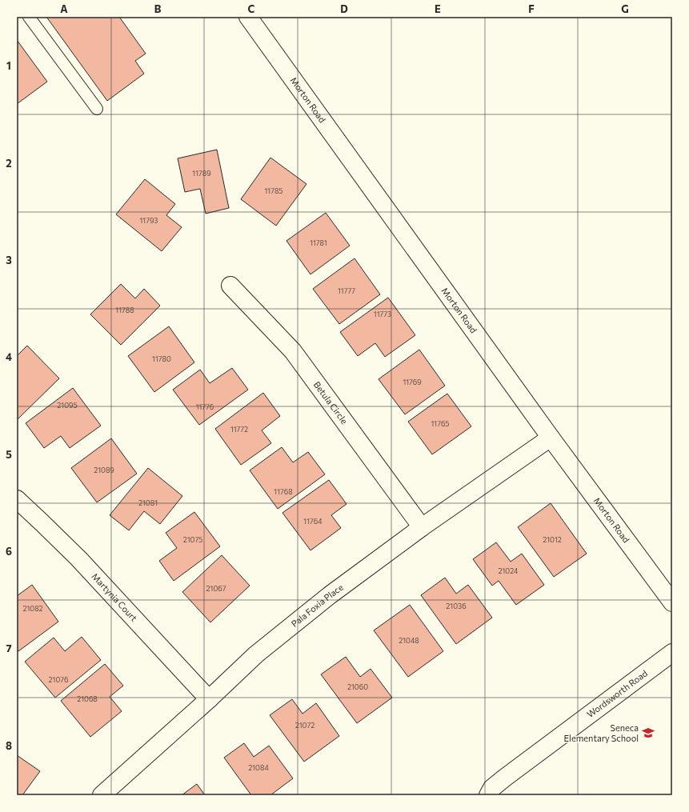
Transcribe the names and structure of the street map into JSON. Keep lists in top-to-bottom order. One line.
{"streets":{"street":["Morton Road","Betula Circle","Martynia Court","Pala Foxia Place","Wordsworth Road"]},"crossings":[["Morton Road","Pala Foxia Place"],["Betula Circle","Pala Foxia Place"],["Martynia Court","Pala Foxia Place"]],"places":{"school or university":["Seneca Elementary School"]},"house_numbers":["11789","11785","11793","11781","11777","11788","11773","11780","11769","21095","11776","11765","11772","21089","11768","21081","11764","21075","21012","21024","21067","21036","21082","21048","21076","21060","21068","21072","21084"],"grid":{"columns":["A","B","C","D","E","F","G"],"rows":["1","2","3","4","5","6","7","8"]}}
